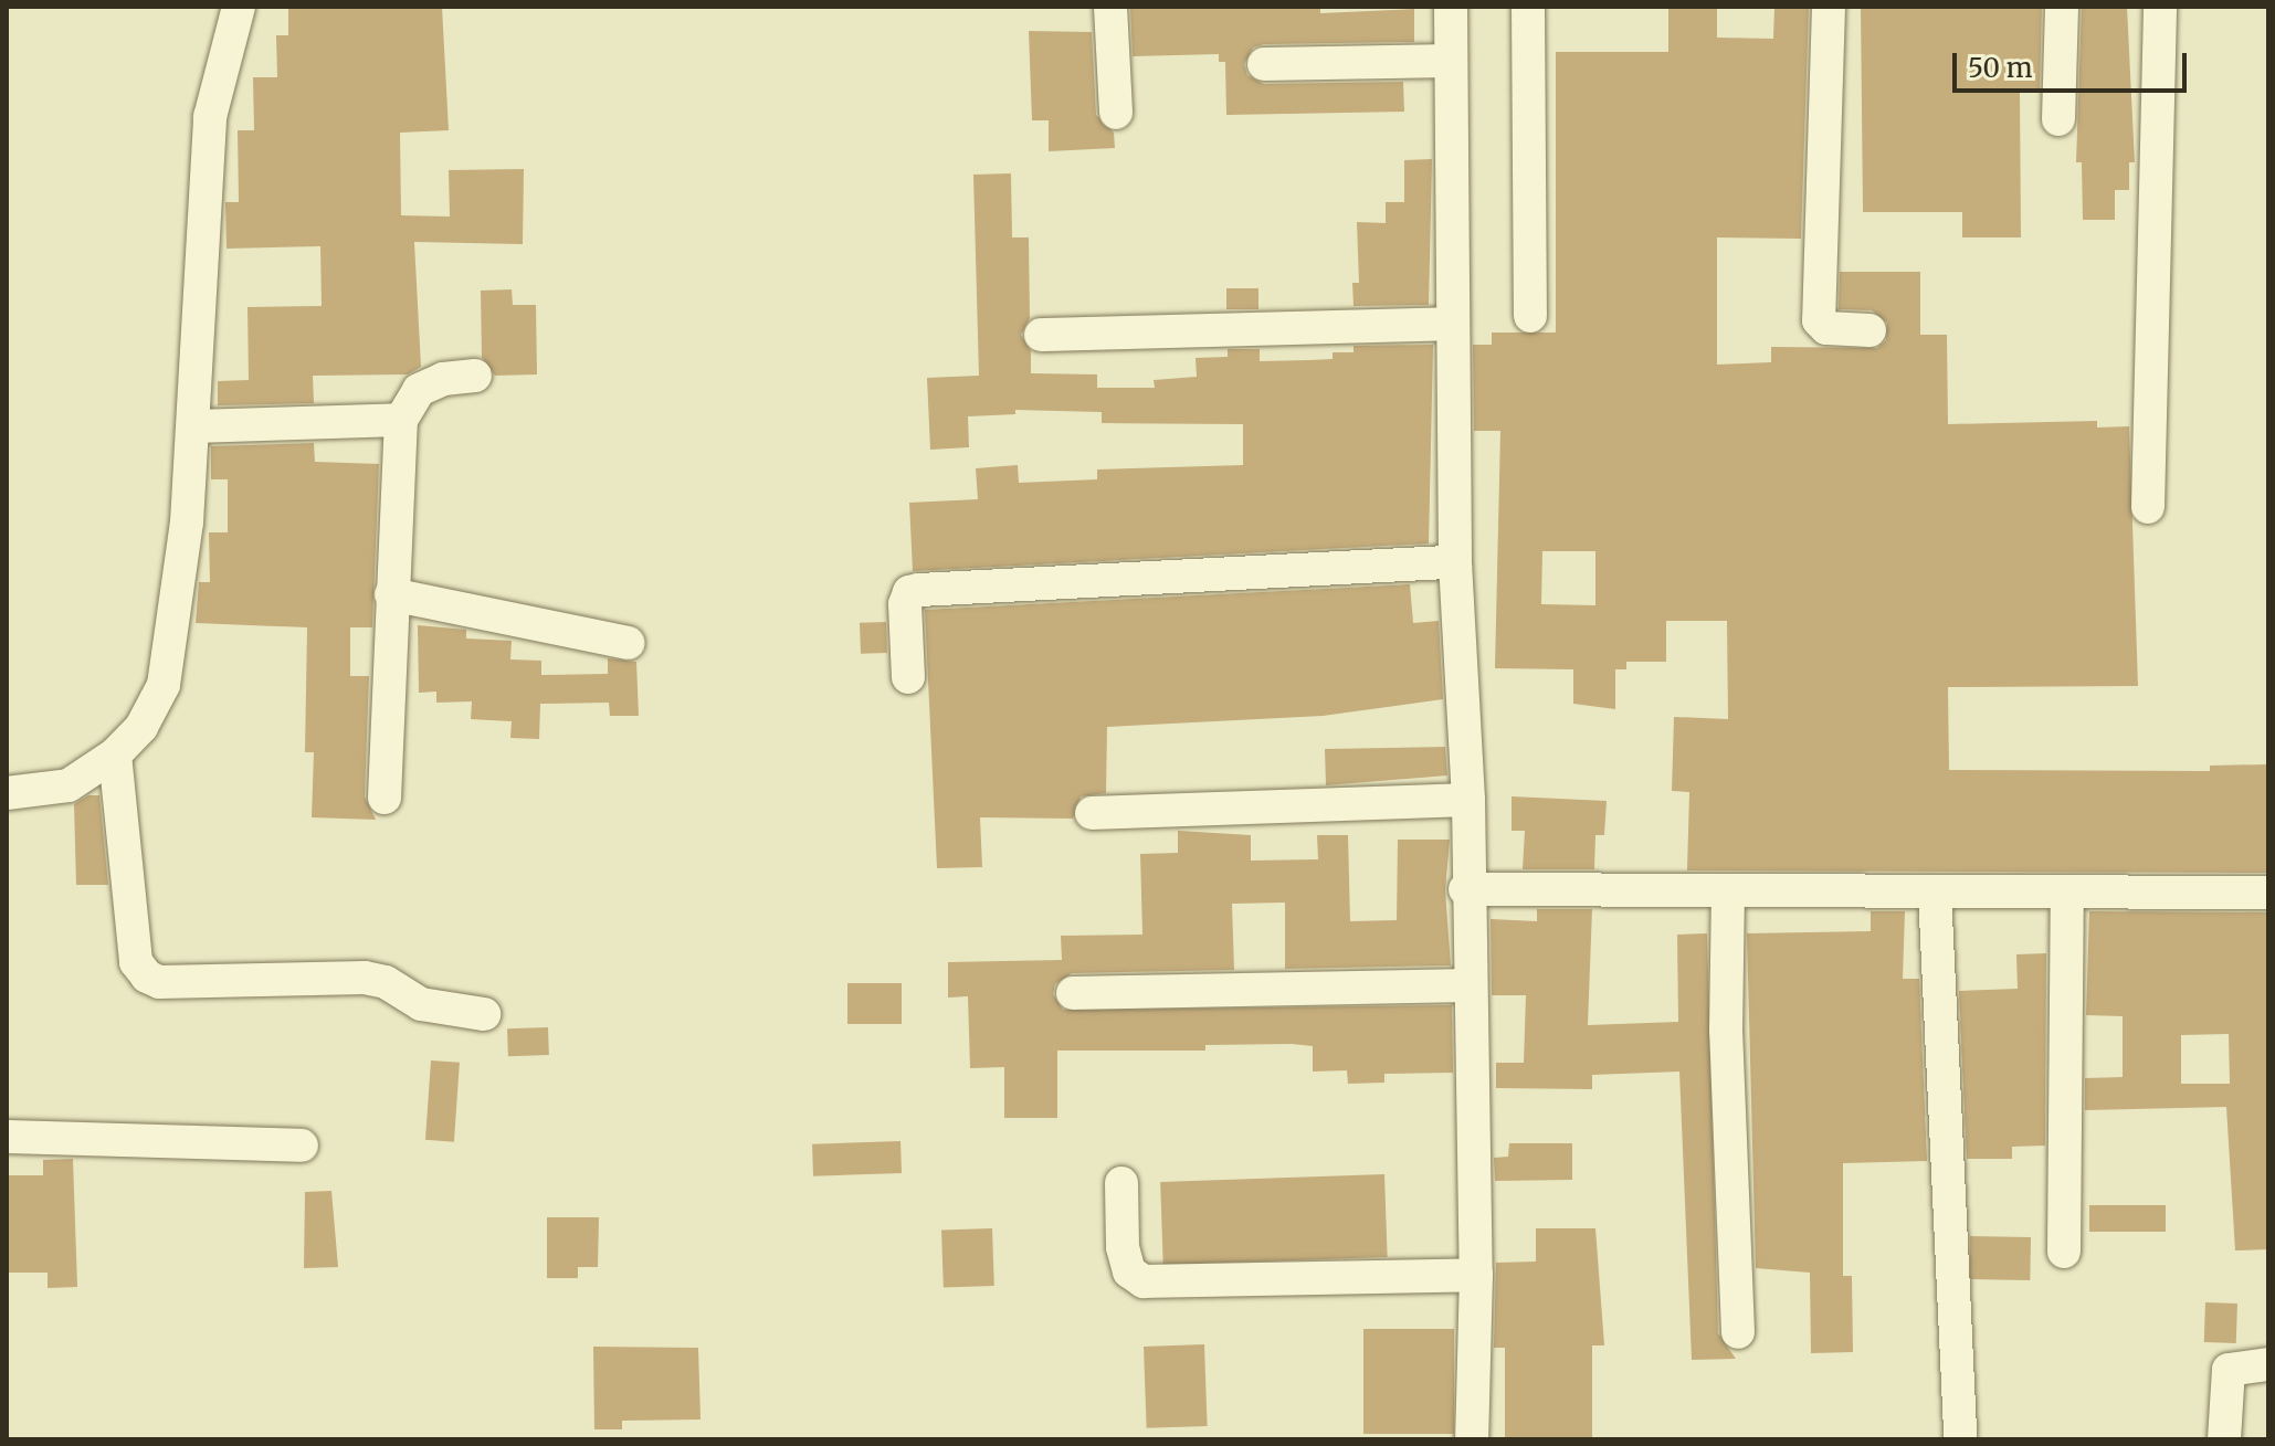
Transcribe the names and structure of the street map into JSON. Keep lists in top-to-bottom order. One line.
{"scale_bar":"50 m"}
